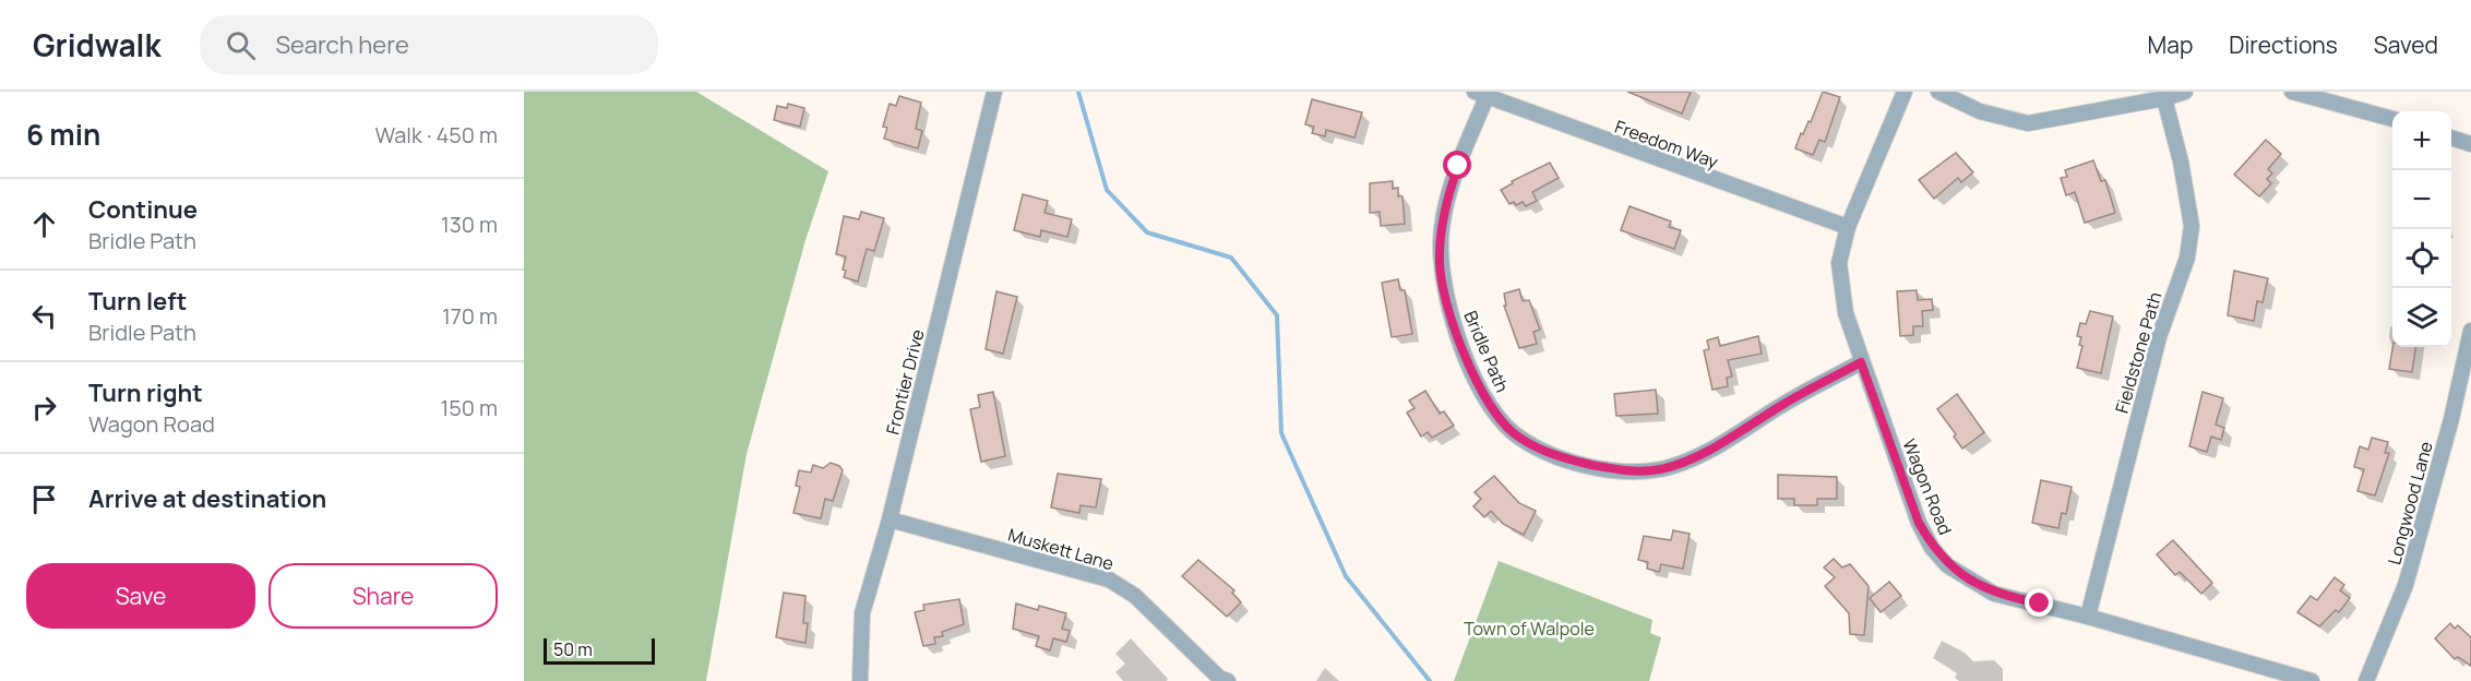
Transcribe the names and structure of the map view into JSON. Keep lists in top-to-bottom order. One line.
{"streets":{"street":["Freedom Way","Bridle Path","Fieldstone Path","Frontier Drive","Wagon Road","Longwood Lane","Muskett Lane"]},"crossings":[["Freedom Way","Bridle Path"],["Freedom Way","Wagon Road"],["Bridle Path","Wagon Road"],["Fieldstone Path","Wagon Road"],["Frontier Drive","Muskett Lane"]],"parks":["Town of Walpole"],"scale_bar":"50 m","page":{"header":"Gridwalk","search":"Search here","nav":["Map","Directions","Saved"],"heading":["6 min","Walk · 450 m"],"map_buttons":["+","−"],"list":[["Continue","Bridle Path","130 m"],["Turn left","Bridle Path","170 m"],["Turn right","Wagon Road","150 m"],"Arrive at destination"],"buttons":["Save","Share"],"scale":"50 m"}}
